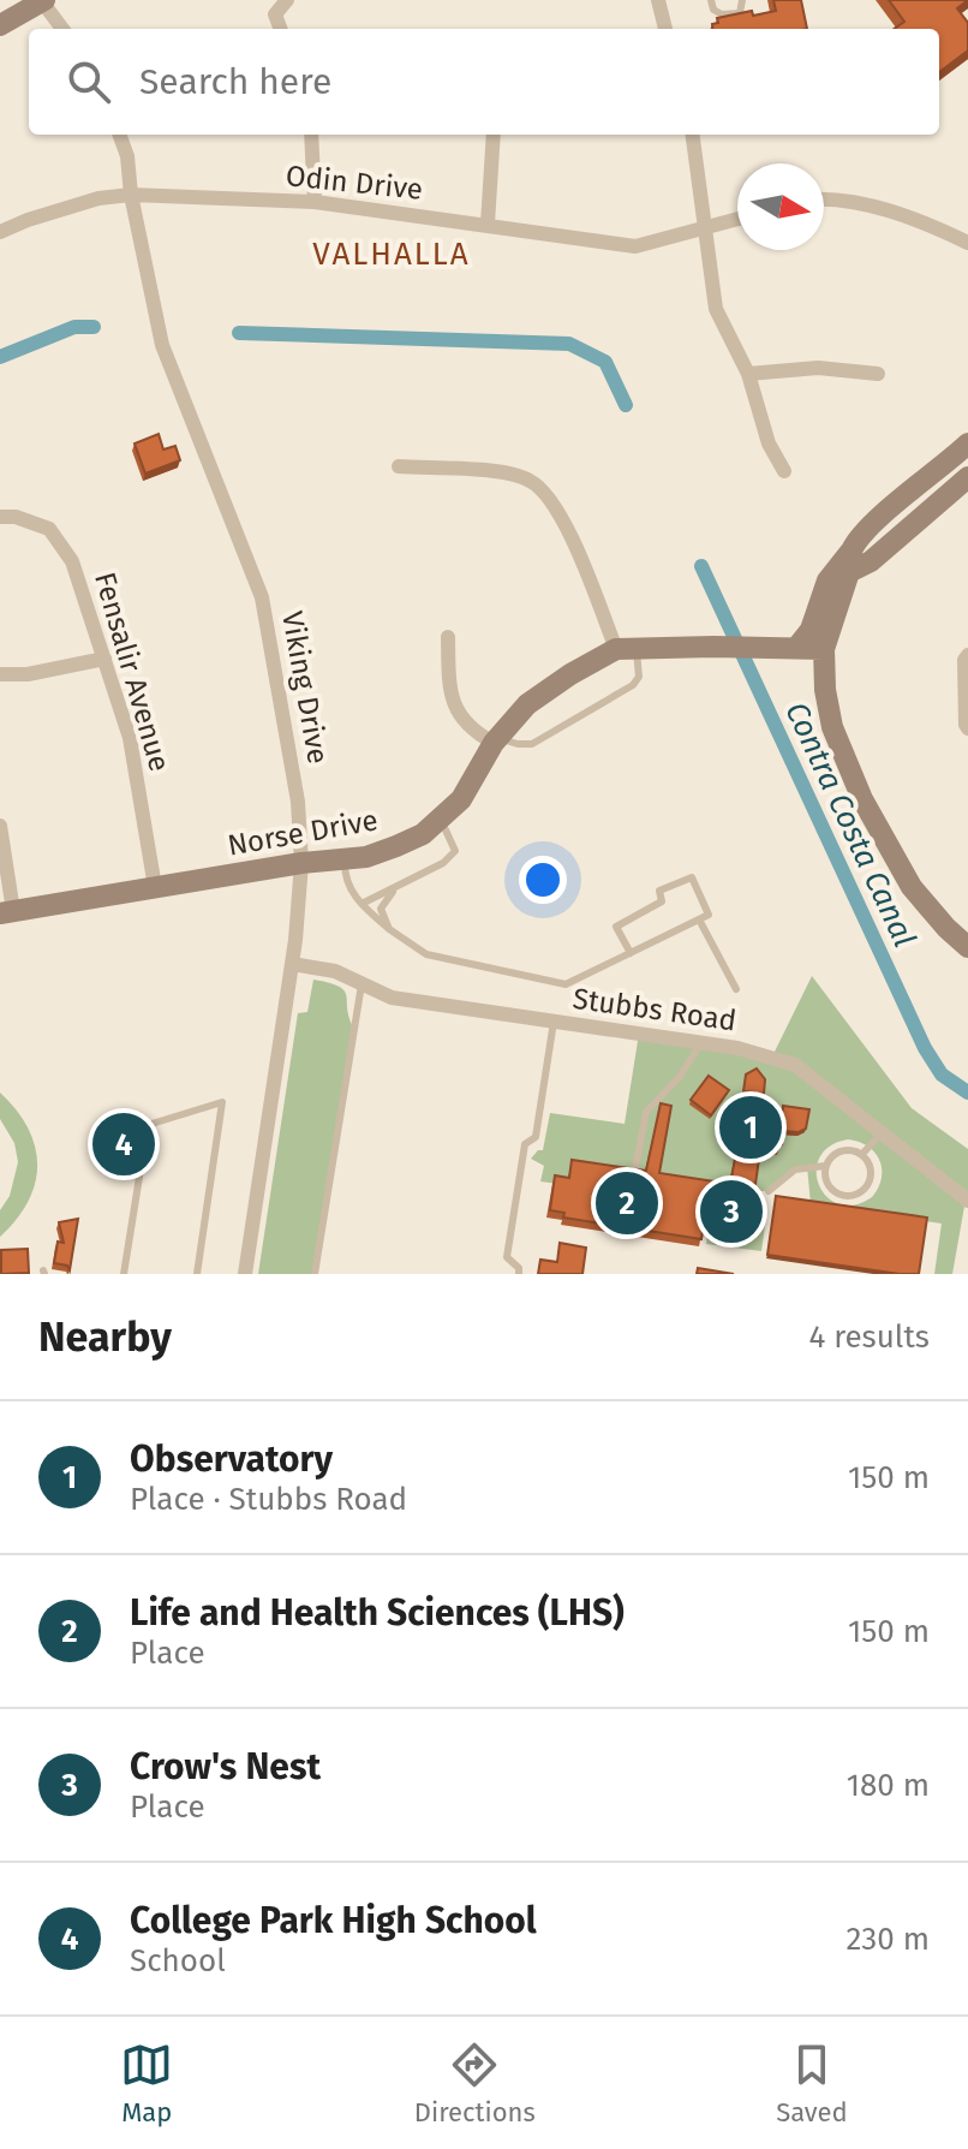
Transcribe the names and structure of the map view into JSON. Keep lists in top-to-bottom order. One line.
{"streets":{"street":["Odin Drive","Fensalir Avenue","Viking Drive","Norse Drive","Stubbs Road"]},"crossings":[["Odin Drive","Viking Drive"],["Fensalir Avenue","Norse Drive"],["Viking Drive","Norse Drive"],["Viking Drive","Stubbs Road"]],"districts":["VALHALLA"],"water":["Contra Costa Canal"],"north":"right","page":{"search":"Search here","pins":["1","4","2","3"],"heading":["Nearby","4 results"],"list":[{"mark":"1","name":"Observatory","note":"Place · Stubbs Road","value":"150 m"},{"mark":"2","name":"Life and Health Sciences (LHS)","note":"Place","value":"150 m"},{"mark":"3","name":"Crow's Nest","note":"Place","value":"180 m"},{"mark":"4","name":"College Park High School","note":"School","value":"230 m"}],"nav":["Map","Directions","Saved"]}}
